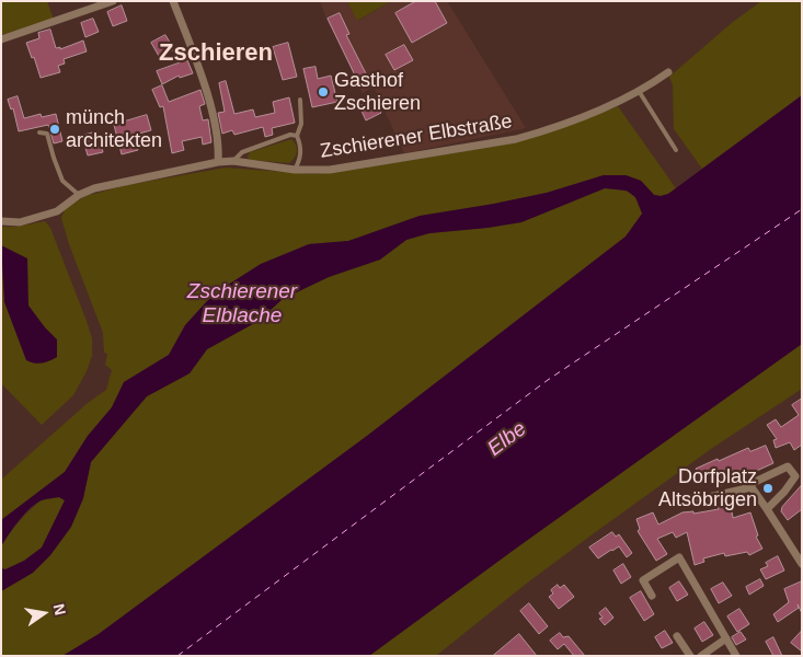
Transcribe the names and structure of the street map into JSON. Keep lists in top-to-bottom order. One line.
{"streets":{"street":["Zschierener Elbstraße"]},"districts":["Zschieren"],"water":["Zschierener Elblache","Elbe"],"places":["Gasthof Zschieren","münch architekten","Dorfplatz Altsöbrigen"],"north":"right"}
